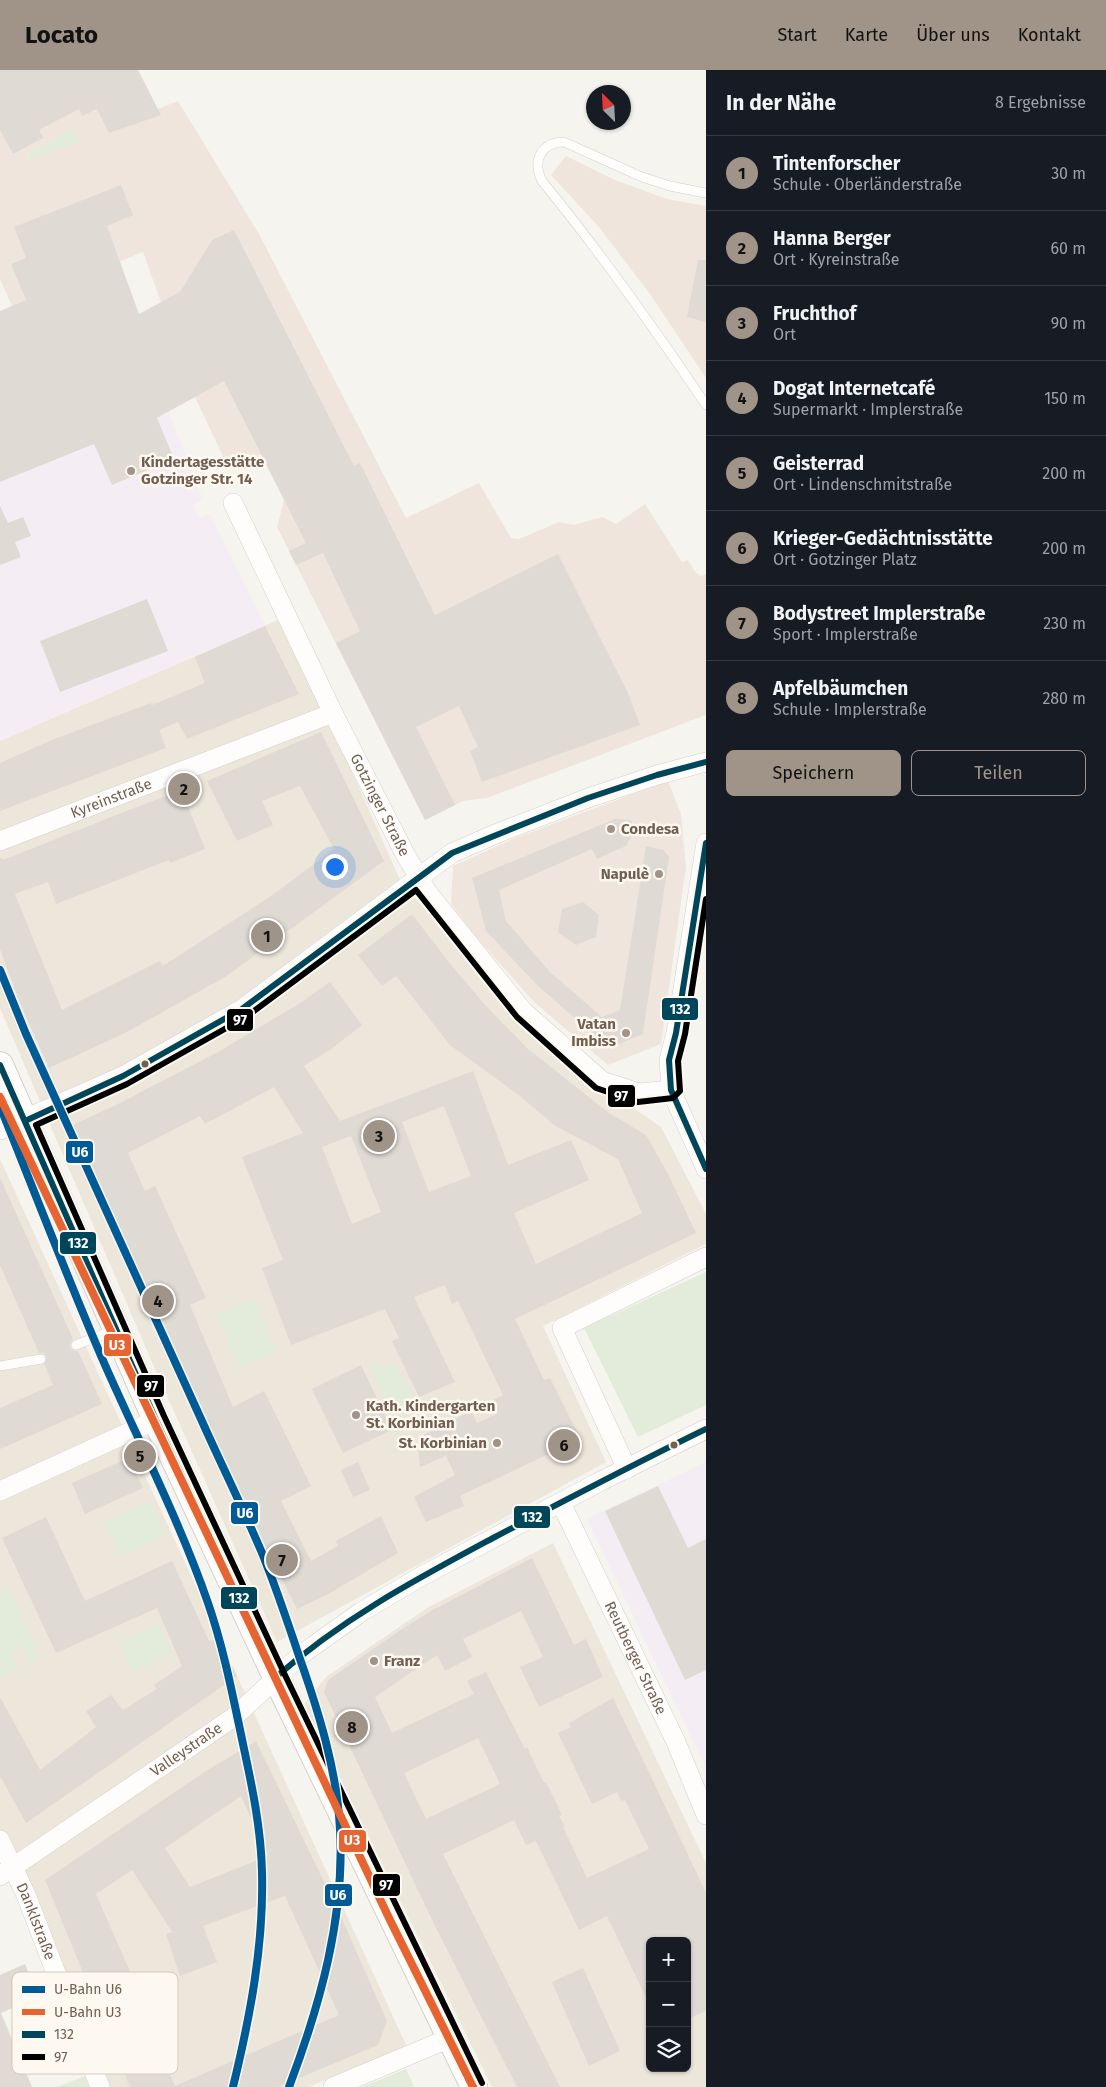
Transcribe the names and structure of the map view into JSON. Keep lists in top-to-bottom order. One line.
{"streets":{"street":["Kyreinstraße","Gotzinger Straße","Reutberger Straße","Valleystraße","Danklstraße"]},"crossings":[["Kyreinstraße","Gotzinger Straße"],["Reutberger Straße","Valleystraße"],["Valleystraße","Danklstraße"]],"places":["Kindertagesstätte Gotzinger Str. 14","Condesa","Napulè","Vatan Imbiss","Kath. Kindergarten St. Korbinian","St. Korbinian","Franz"],"lines":["transit line 132","transit line 97","metro line U6","metro line U3"],"legend":["U-Bahn U6","U-Bahn U3","132","97"],"north":"top left","page":{"header":"Locato","nav":["Start","Karte","Über uns","Kontakt"],"heading":["In der Nähe","8 Ergebnisse"],"list":[{"mark":"1","name":"Tintenforscher","note":"Schule · Oberländerstraße","value":"30 m"},{"mark":"2","name":"Hanna Berger","note":"Ort · Kyreinstraße","value":"60 m"},{"mark":"3","name":"Fruchthof","note":"Ort","value":"90 m"},{"mark":"4","name":"Dogat Internetcafé","note":"Supermarkt · Implerstraße","value":"150 m"},{"mark":"5","name":"Geisterrad","note":"Ort · Lindenschmitstraße","value":"200 m"},{"mark":"6","name":"Krieger-Gedächtnisstätte","note":"Ort · Gotzinger Platz","value":"200 m"},{"mark":"7","name":"Bodystreet Implerstraße","note":"Sport · Implerstraße","value":"230 m"},{"mark":"8","name":"Apfelbäumchen","note":"Schule · Implerstraße","value":"280 m"}],"buttons":["Speichern","Teilen"],"pins":["2","1","3","4","6","5","7","8"],"map_buttons":["+","−"]}}
